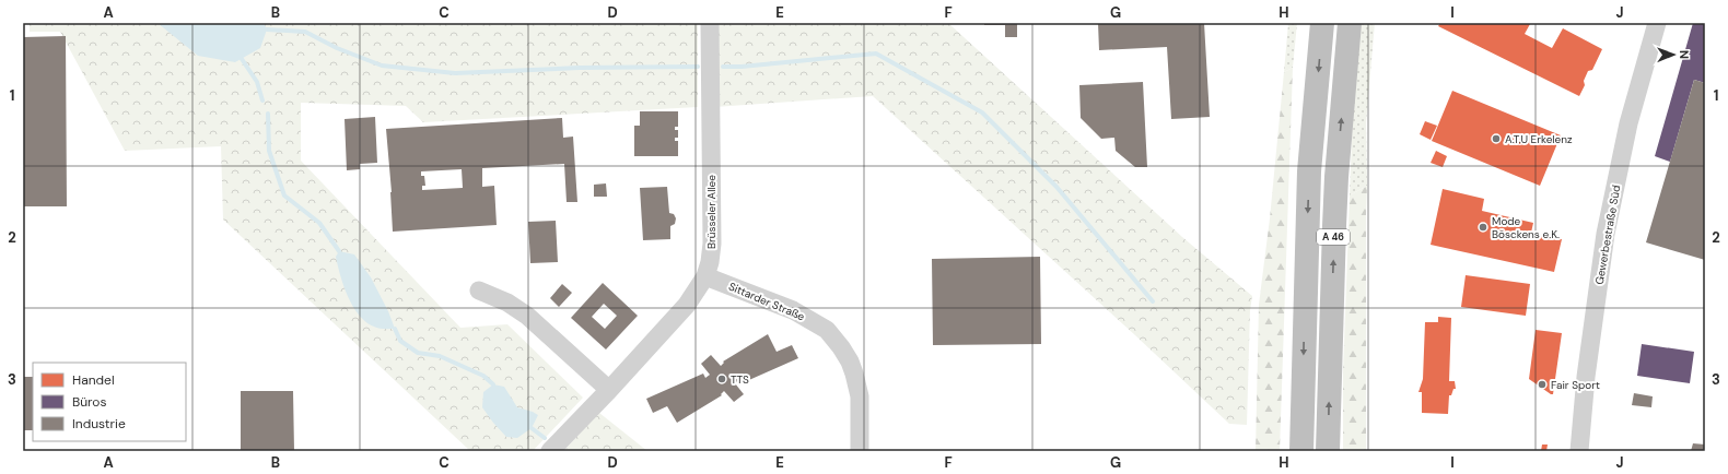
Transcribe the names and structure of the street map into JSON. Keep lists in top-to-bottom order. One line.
{"streets":{"highway":["A 46"],"street":["Brüsseler Allee","Gewerbestraße Süd","Sittarder Straße"]},"crossings":[["Brüsseler Allee","Sittarder Straße"]],"places":["A.T.U Erkelenz","Mode Bösckens e.K.","TTS","Fair Sport"],"legend":["Handel","Büros","Industrie"],"north":"right","grid":{"columns":["A","B","C","D","E","F","G","H","I","J"],"rows":["1","2","3"]}}
